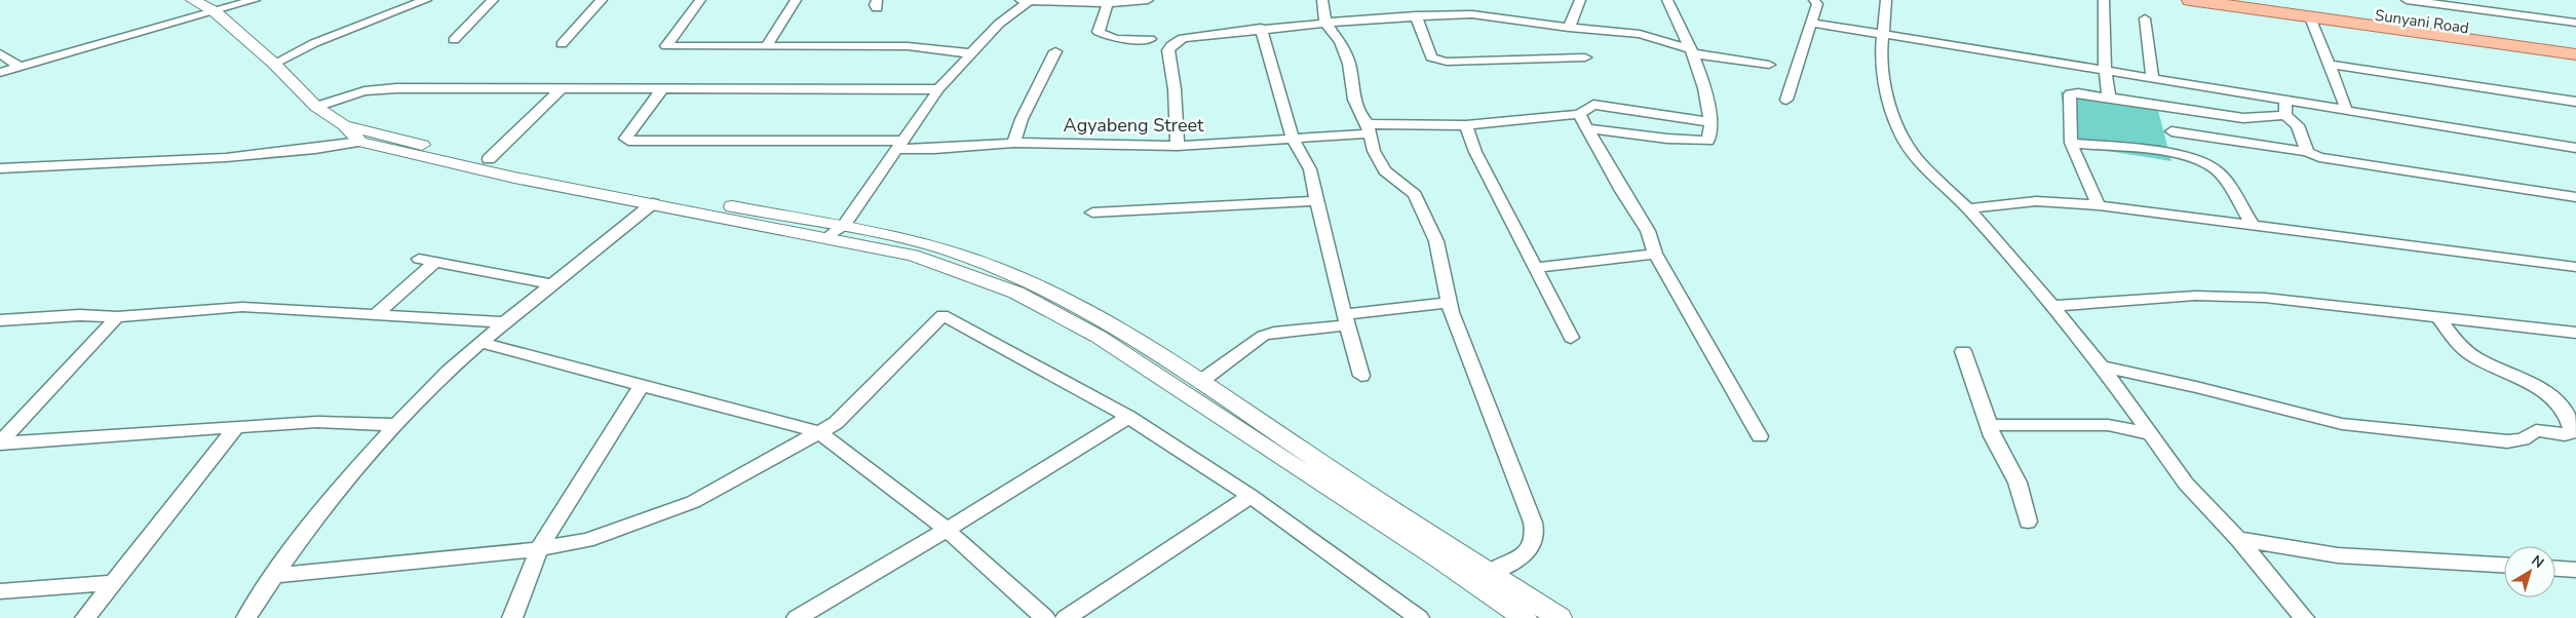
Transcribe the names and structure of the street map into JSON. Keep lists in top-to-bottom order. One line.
{"streets":{"main road":["Sunyani Road"],"street":["Agyabeng Street"]},"north":"top right"}
